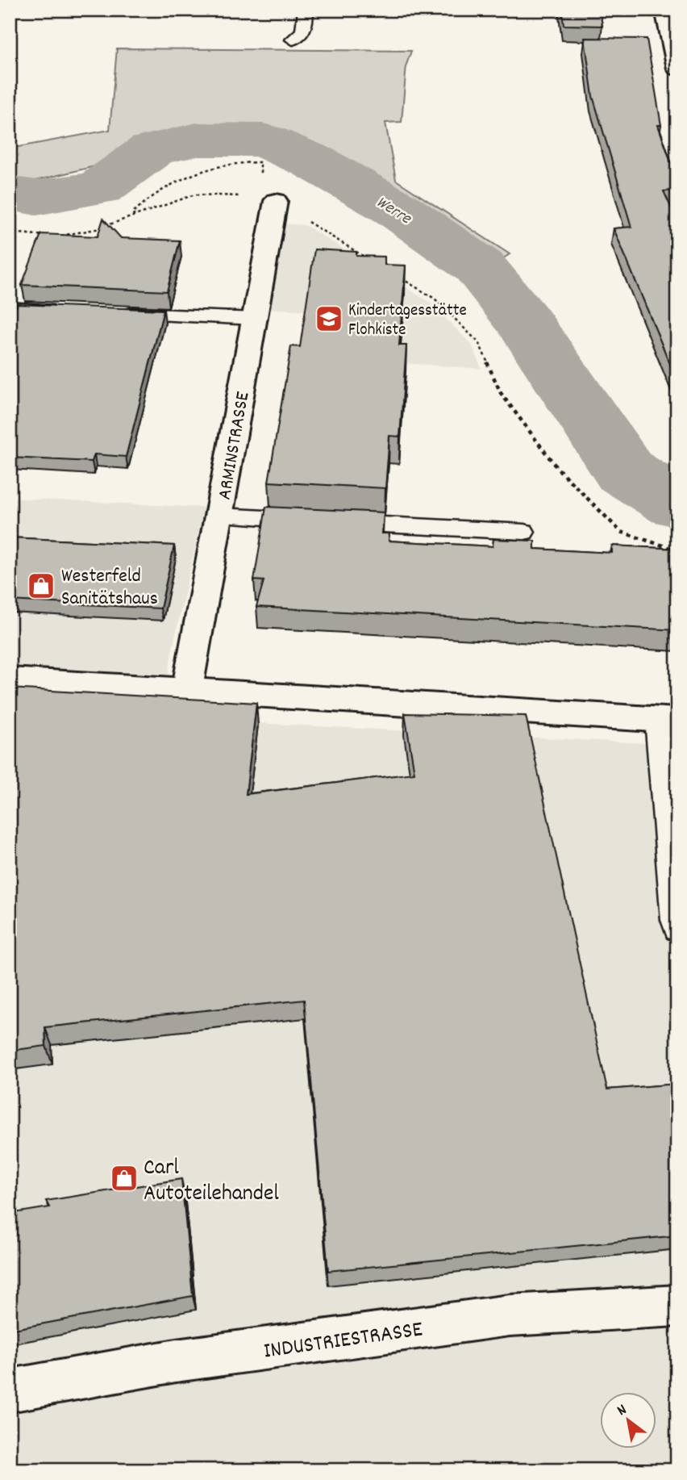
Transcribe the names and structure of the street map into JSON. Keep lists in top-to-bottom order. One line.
{"streets":{"street":["ARMINSTRASSE","INDUSTRIESTRASSE"]},"water":["Werre"],"places":{"school or university":["Kindertagesstätte Flohkiste"],"shop":["Westerfeld Sanitätshaus","Carl Autoteilehandel"]},"north":"top left"}
